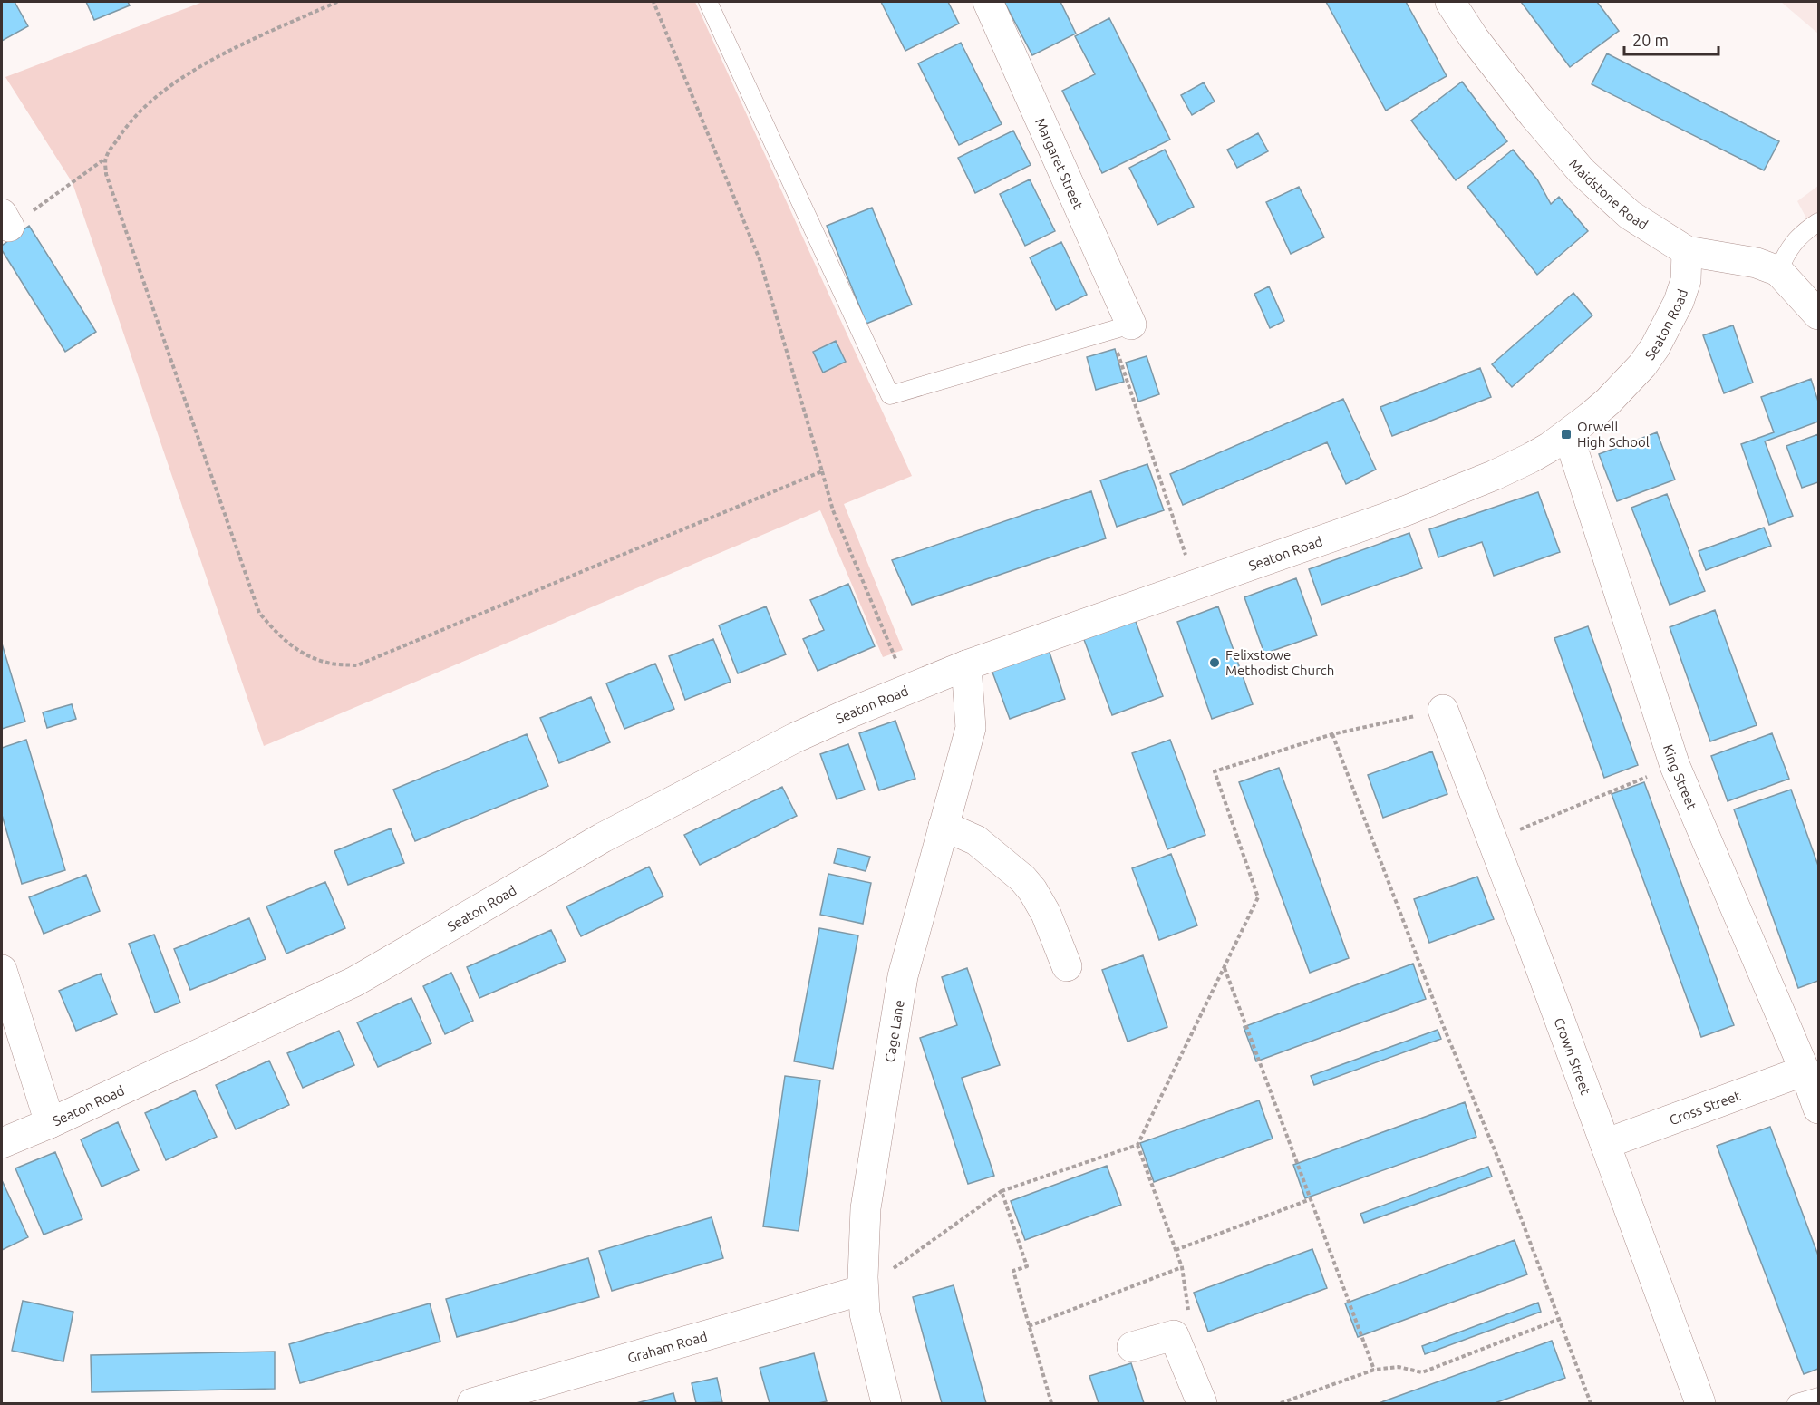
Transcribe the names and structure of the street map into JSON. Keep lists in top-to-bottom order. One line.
{"streets":{"street":["Margaret Street","Maidstone Road","Seaton Road","King Street","Cage Lane","Crown Street","Cross Street","Graham Road"]},"crossings":[["Maidstone Road","Seaton Road"],["Seaton Road","King Street"],["Seaton Road","Cage Lane"],["King Street","Cross Street"],["Cage Lane","Graham Road"],["Crown Street","Cross Street"]],"places":{"transit":["Orwell High School"],"other":["Felixstowe Methodist Church"]},"scale_bar":"20 m"}
